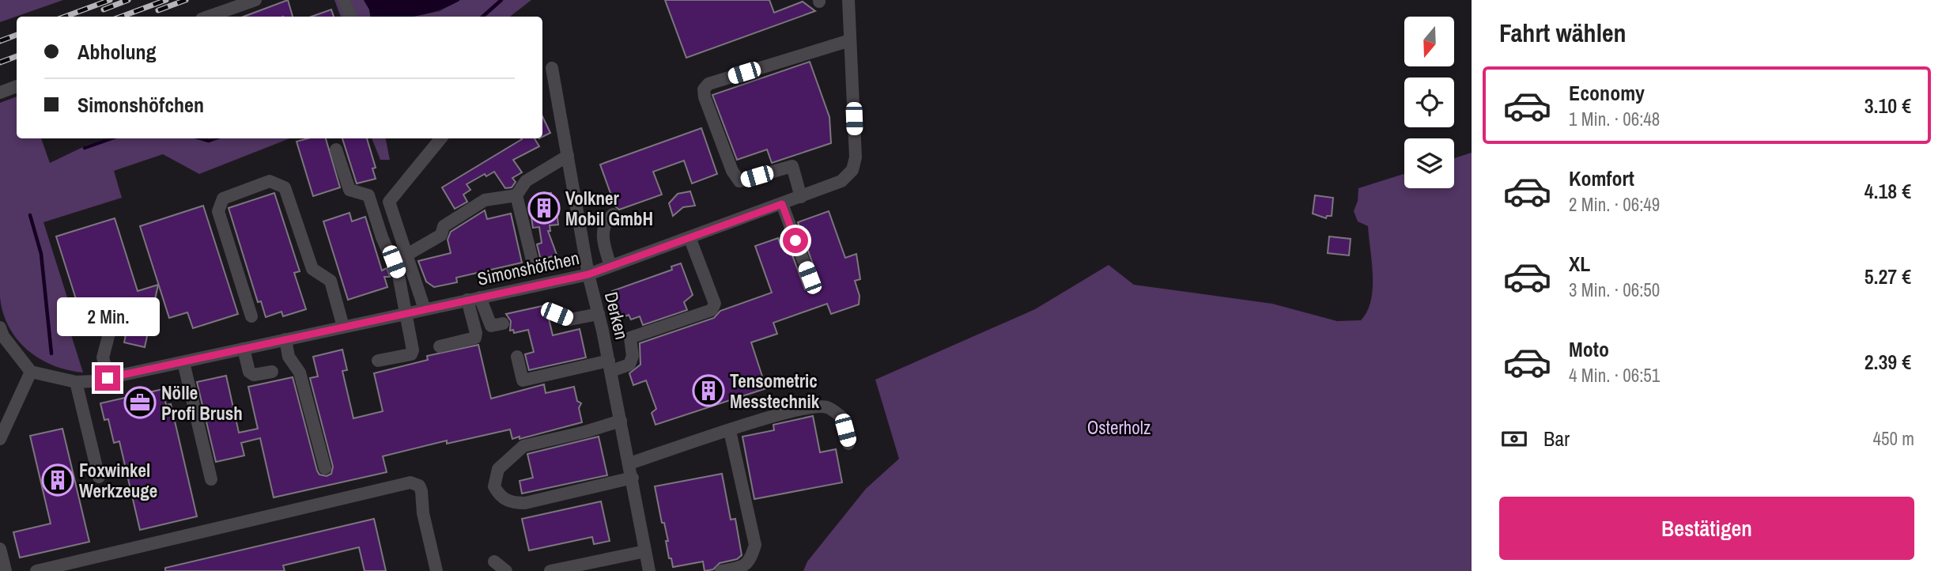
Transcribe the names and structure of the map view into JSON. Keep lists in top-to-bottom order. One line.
{"streets":{"street":["Simonshöfchen","Derken"]},"crossings":[["Simonshöfchen","Derken"]],"parks":["Osterholz"],"places":{"building":["Volkner Mobil GmbH","Tensometric Messtechnik","Foxwinkel Werkzeuge"],"office":["Nölle Profi Brush"]},"north":"bottom","page":{"heading":"Fahrt wählen","banner":["Abholung","Simonshöfchen"],"list":[{"name":"Economy","note":"1 Min. · 06:48","value":"3.10 €"},{"name":"Komfort","note":"2 Min. · 06:49","value":"4.18 €"},{"name":"XL","note":"3 Min. · 06:50","value":"5.27 €"},{"name":"Moto","note":"4 Min. · 06:51","value":"2.39 €"}],"bubble":"2 Min.","pay":["Bar","450 m"],"buttons":"Bestätigen"}}
